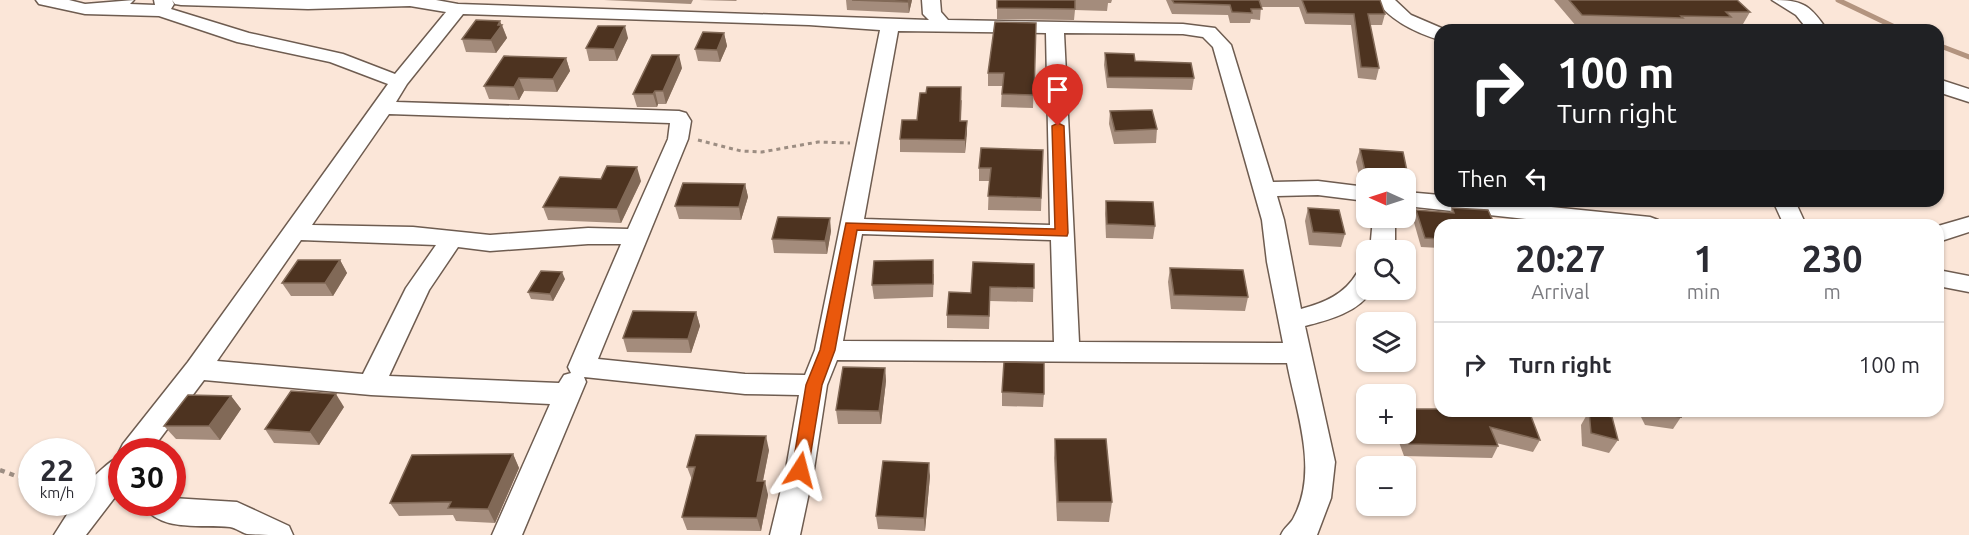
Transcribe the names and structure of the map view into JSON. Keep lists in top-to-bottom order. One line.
{"north":"left","page":{"turn":["100 m","Turn right"],"then":"Then","map_buttons":["+","−"],"eta":["20:27","Arrival","1","min","230","m"],"list":[{"name":"Turn right","value":"100 m"}],"speed":"22 km/h","limit":"30"}}
